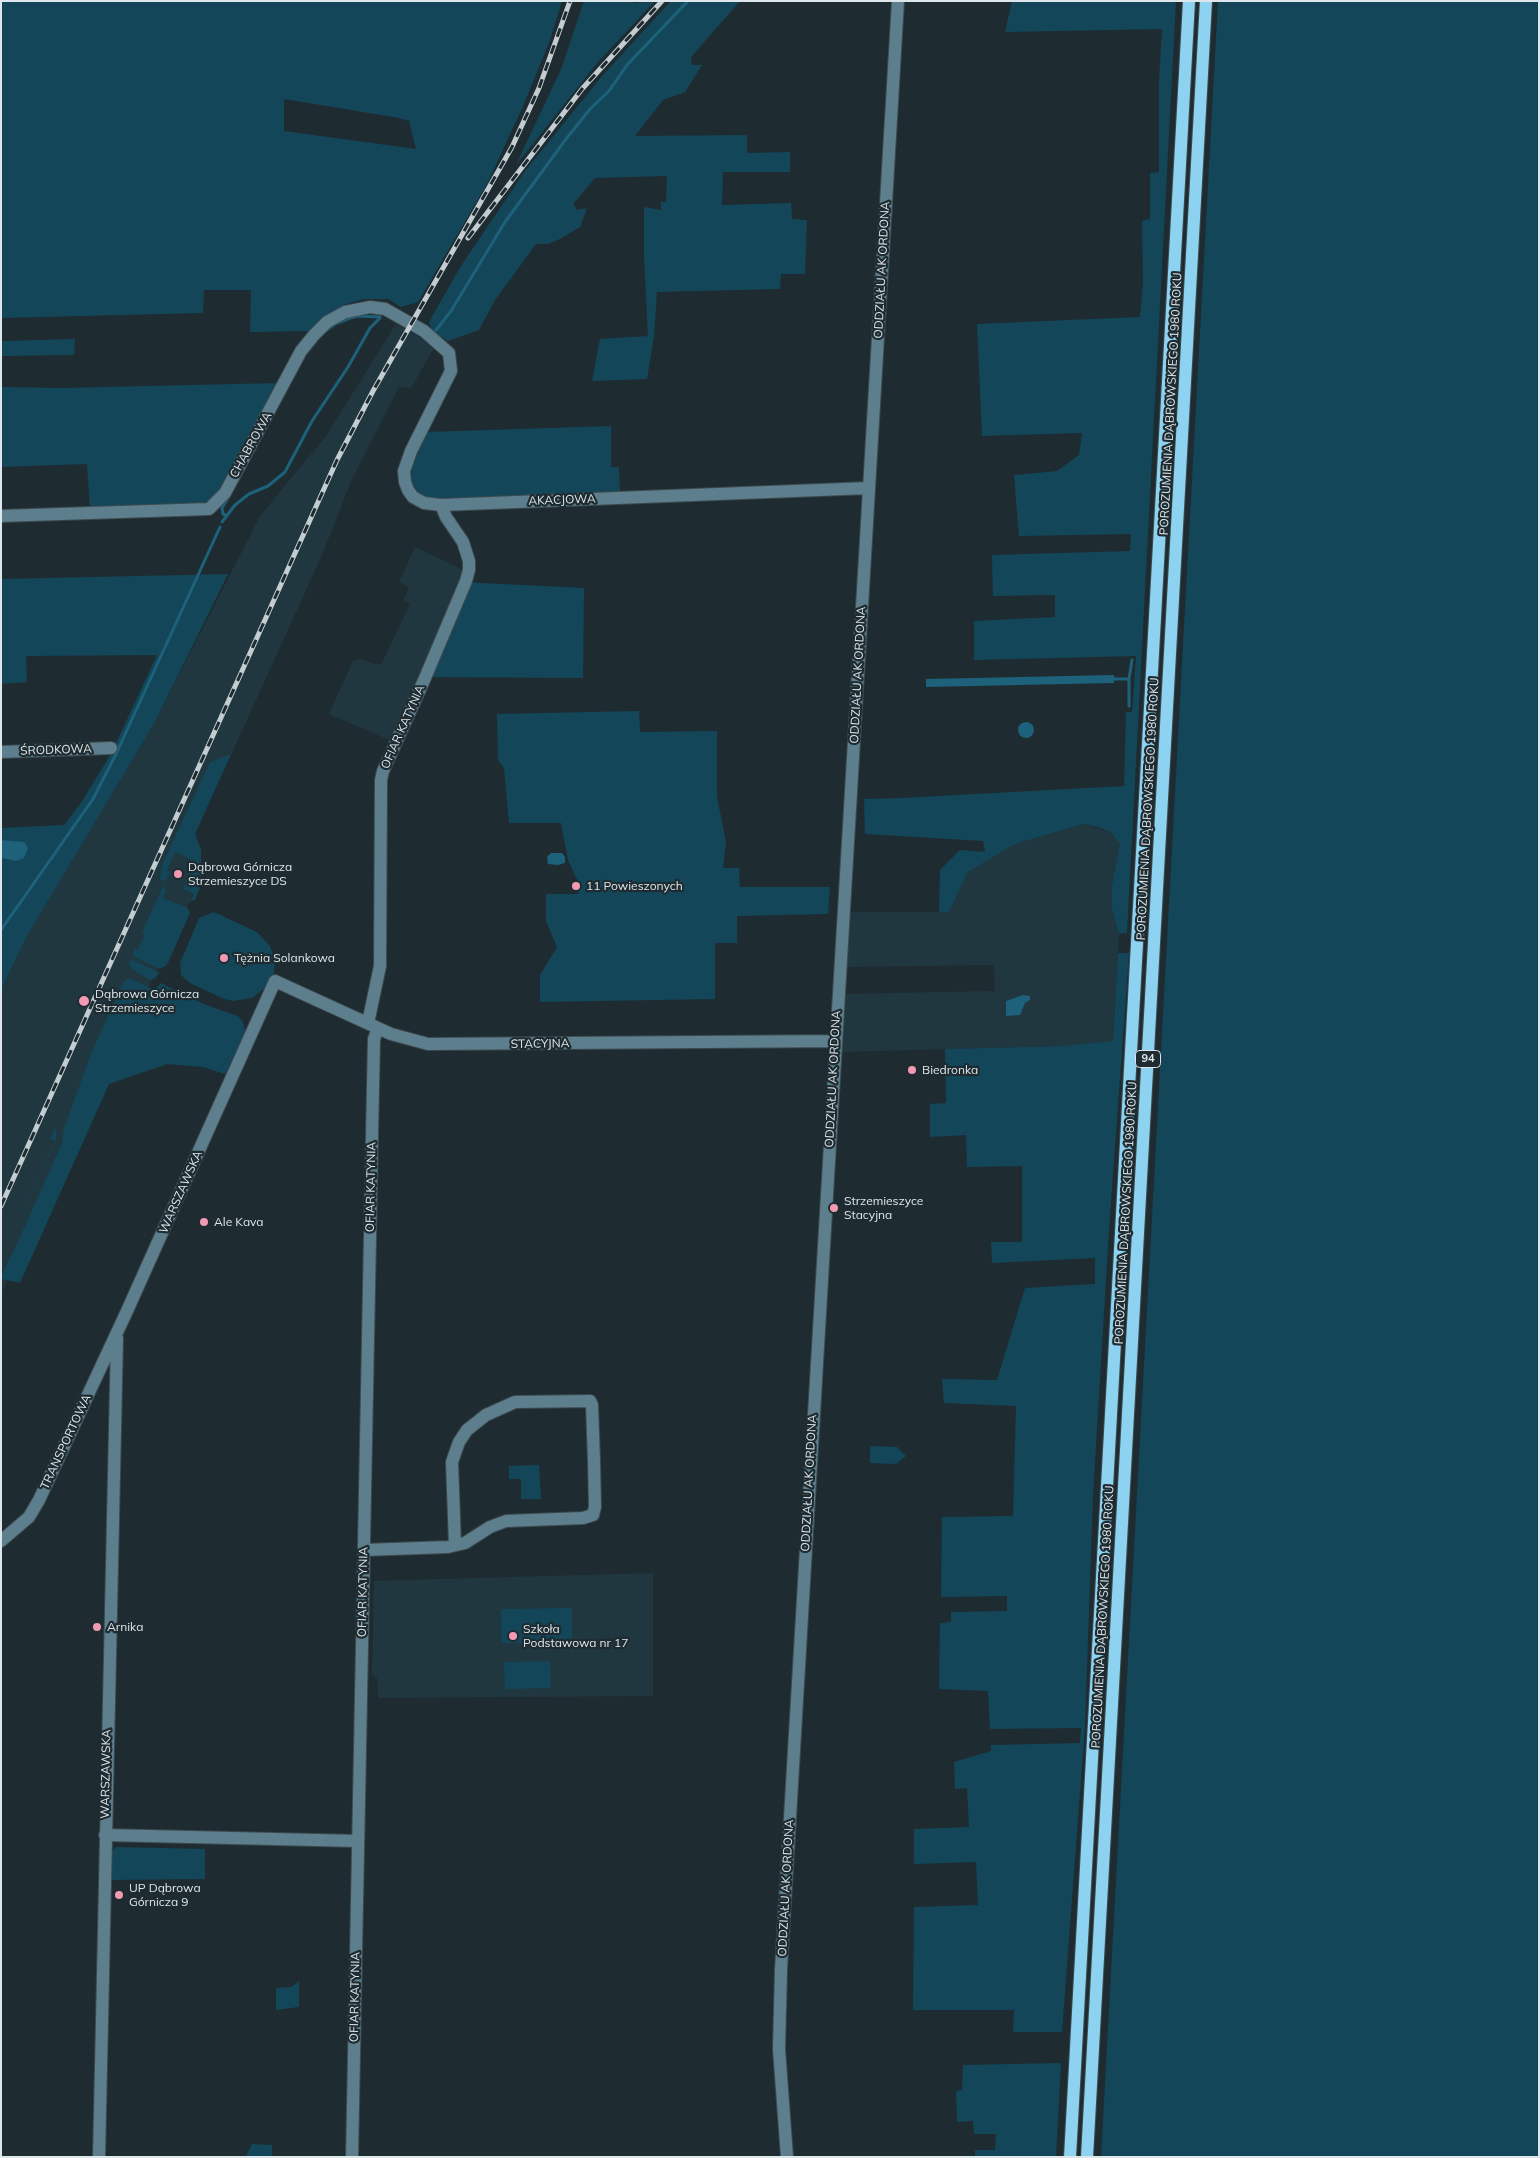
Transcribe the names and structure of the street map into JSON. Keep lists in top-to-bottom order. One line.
{"streets":{"main road":["POROZUMIENIA DĄBROWSKIEGO 1980 ROKU","94"],"street":["ODDZIAŁU AK ORDONA","CHABROWA","AKACJOWA","OFIAR KATYNIA","ŚRODKOWA","STACYJNA","WARSZAWSKA","TRANSPORTOWA"]},"crossings":[["ODDZIAŁU AK ORDONA","AKACJOWA"],["ODDZIAŁU AK ORDONA","STACYJNA"],["CHABROWA","AKACJOWA"],["AKACJOWA","OFIAR KATYNIA"],["OFIAR KATYNIA","STACYJNA"],["STACYJNA","WARSZAWSKA"],["WARSZAWSKA","TRANSPORTOWA"]],"places":["Dąbrowa Górnicza Strzemieszyce DS","11 Powieszonych","Tężnia Solankowa","Dąbrowa Górnicza Strzemieszyce","Biedronka","Strzemieszyce Stacyjna","Ale Kava","Arnika","Szkoła Podstawowa nr 17","UP Dąbrowa Górnicza 9"]}
